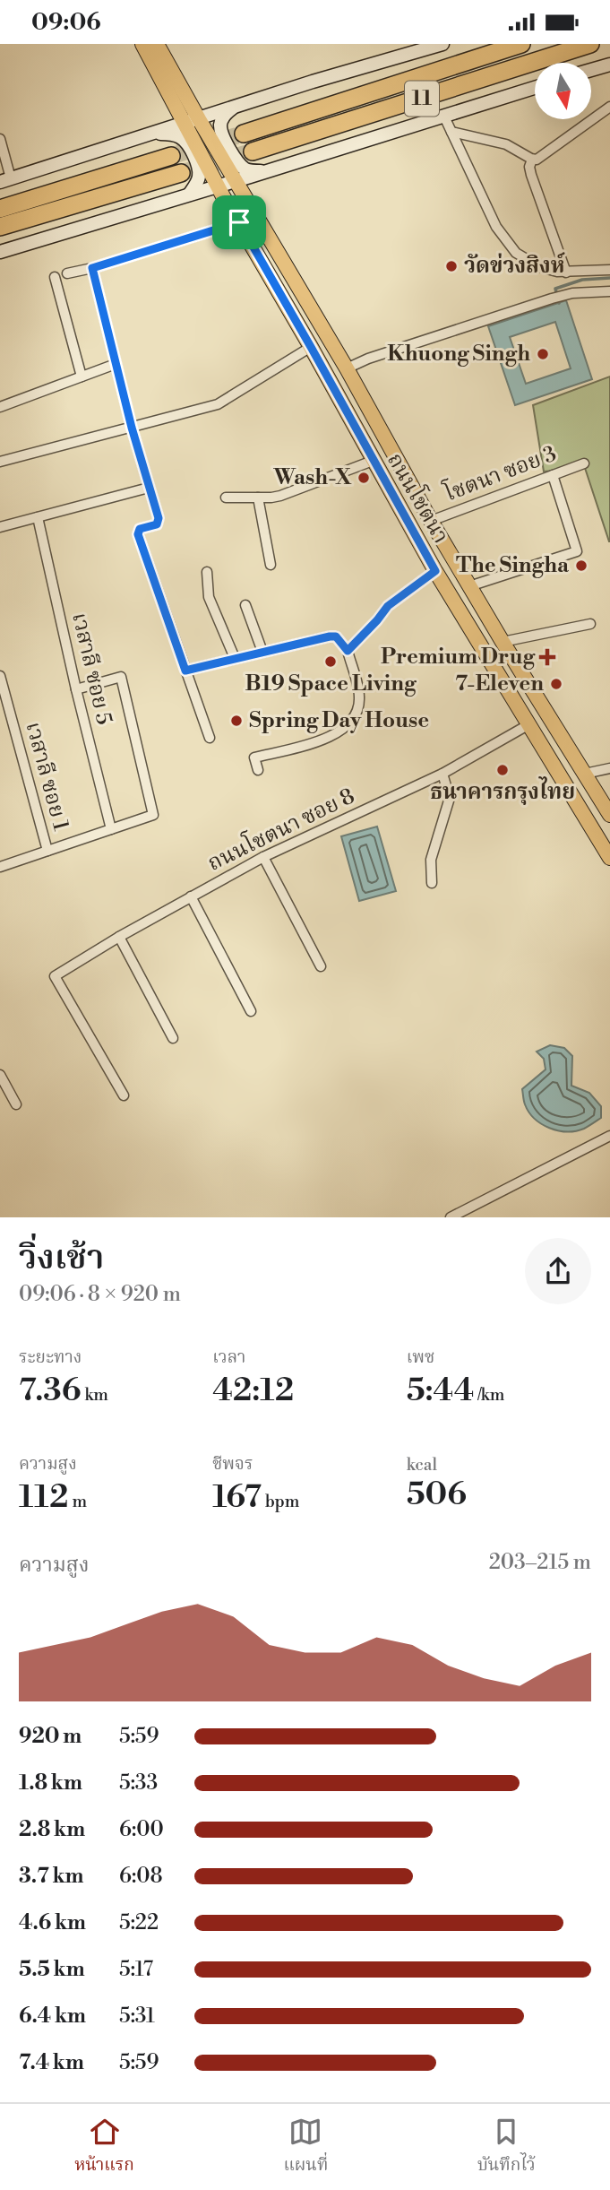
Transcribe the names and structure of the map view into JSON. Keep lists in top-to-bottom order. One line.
{"streets":{"highway":["11"],"main road":["ถนนโชตนา"],"street":["โชตนา ซอย 3","เวสาลี ซอย 5","เวสาลี ซอย 1","ถนนโชตนา ซอย 8"]},"crossings":[["โชตนา ซอย 3","ถนนโชตนา"],["ถนนโชตนา","ถนนโชตนา ซอย 8"]],"places":{"other":["วัดข่วงสิงห์","Khuong Singh","Wash-X","The Singha","B19 Space Living","7-Eleven","Spring Day House","ธนาคารกรุงไทย"],"health":["Premium Drug"]},"north":"bottom","page":{"status":"09:06","heading":["วิ่งเช้า","09:06 · 8 × 920 m"],"stats":[["ระยะทาง","7.36 km"],["เวลา","42:12"],["เพซ","5:44 /km"],["ความสูง","112 m"],["ชีพจร","167 bpm"],["kcal","506"]],"chart":["ความสูง","203–215 m"],"list":[{"name":"920 m","note":"5:59"},{"name":"1.8 km","note":"5:33"},{"name":"2.8 km","note":"6:00"},{"name":"3.7 km","note":"6:08"},{"name":"4.6 km","note":"5:22"},{"name":"5.5 km","note":"5:17"},{"name":"6.4 km","note":"5:31"},{"name":"7.4 km","note":"5:59"}],"tabs":["หน้าแรก","แผนที่","บันทึกไว้"]}}
